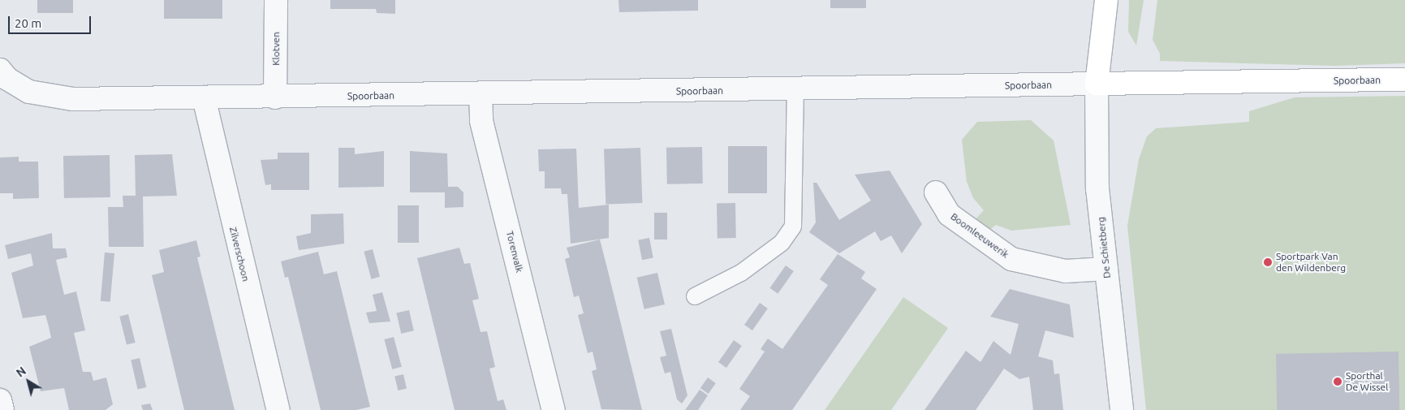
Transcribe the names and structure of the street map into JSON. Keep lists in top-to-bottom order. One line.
{"streets":{"street":["Klotven","Spoorbaan","Boomleeuwerik","De Schietberg","Torenvalk","Zilverschoon"]},"crossings":[["Klotven","Spoorbaan"],["Spoorbaan","De Schietberg"],["Spoorbaan","Torenvalk"],["Spoorbaan","Zilverschoon"],["Boomleeuwerik","De Schietberg"]],"places":["Sportpark Van den Wildenberg","Sporthal De Wissel"],"scale_bar":"20 m","north":"top left"}
